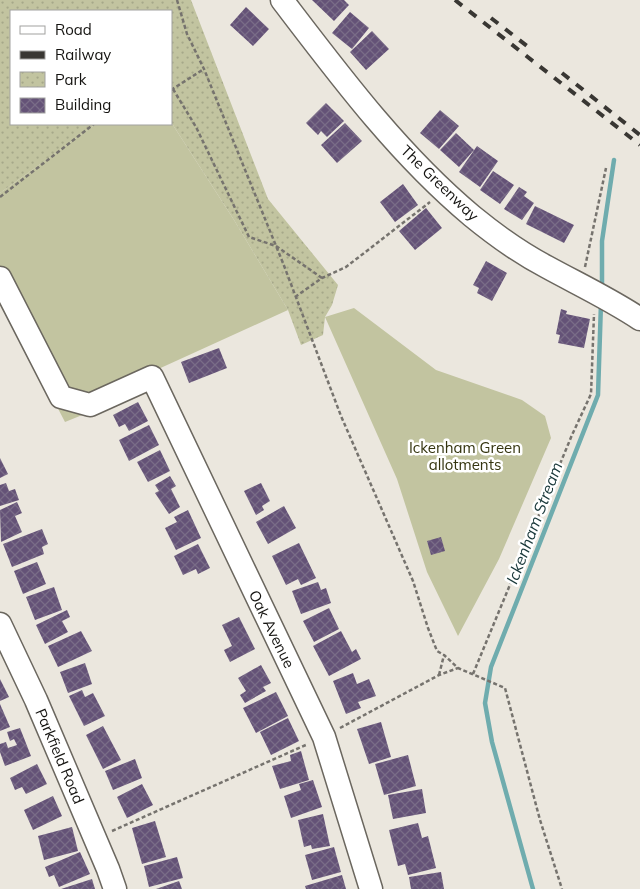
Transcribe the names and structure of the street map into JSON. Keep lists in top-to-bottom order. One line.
{"streets":{"street":["The Greenway","Oak Avenue","Parkfield Road"]},"water":["Ickenham Stream"],"parks":["Ickenham Green allotments"],"legend":["Road","Railway","Park","Building"]}
